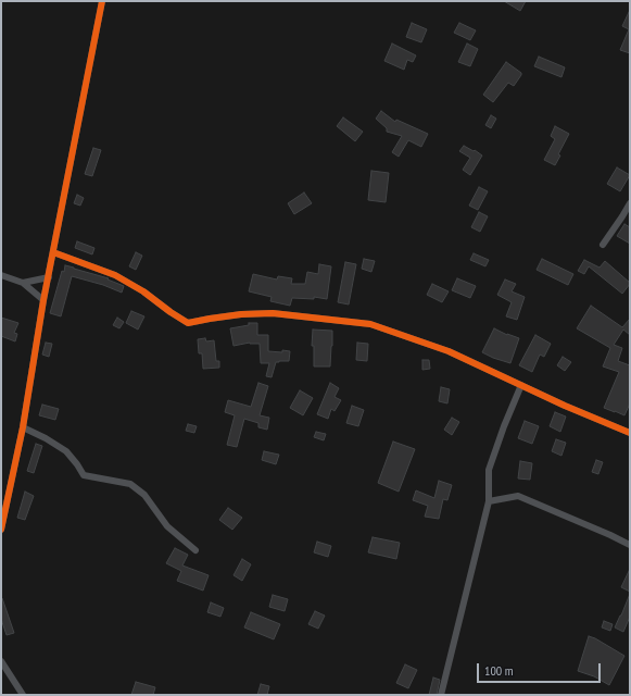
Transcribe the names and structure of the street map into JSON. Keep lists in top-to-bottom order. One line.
{"scale_bar":"100 m"}
